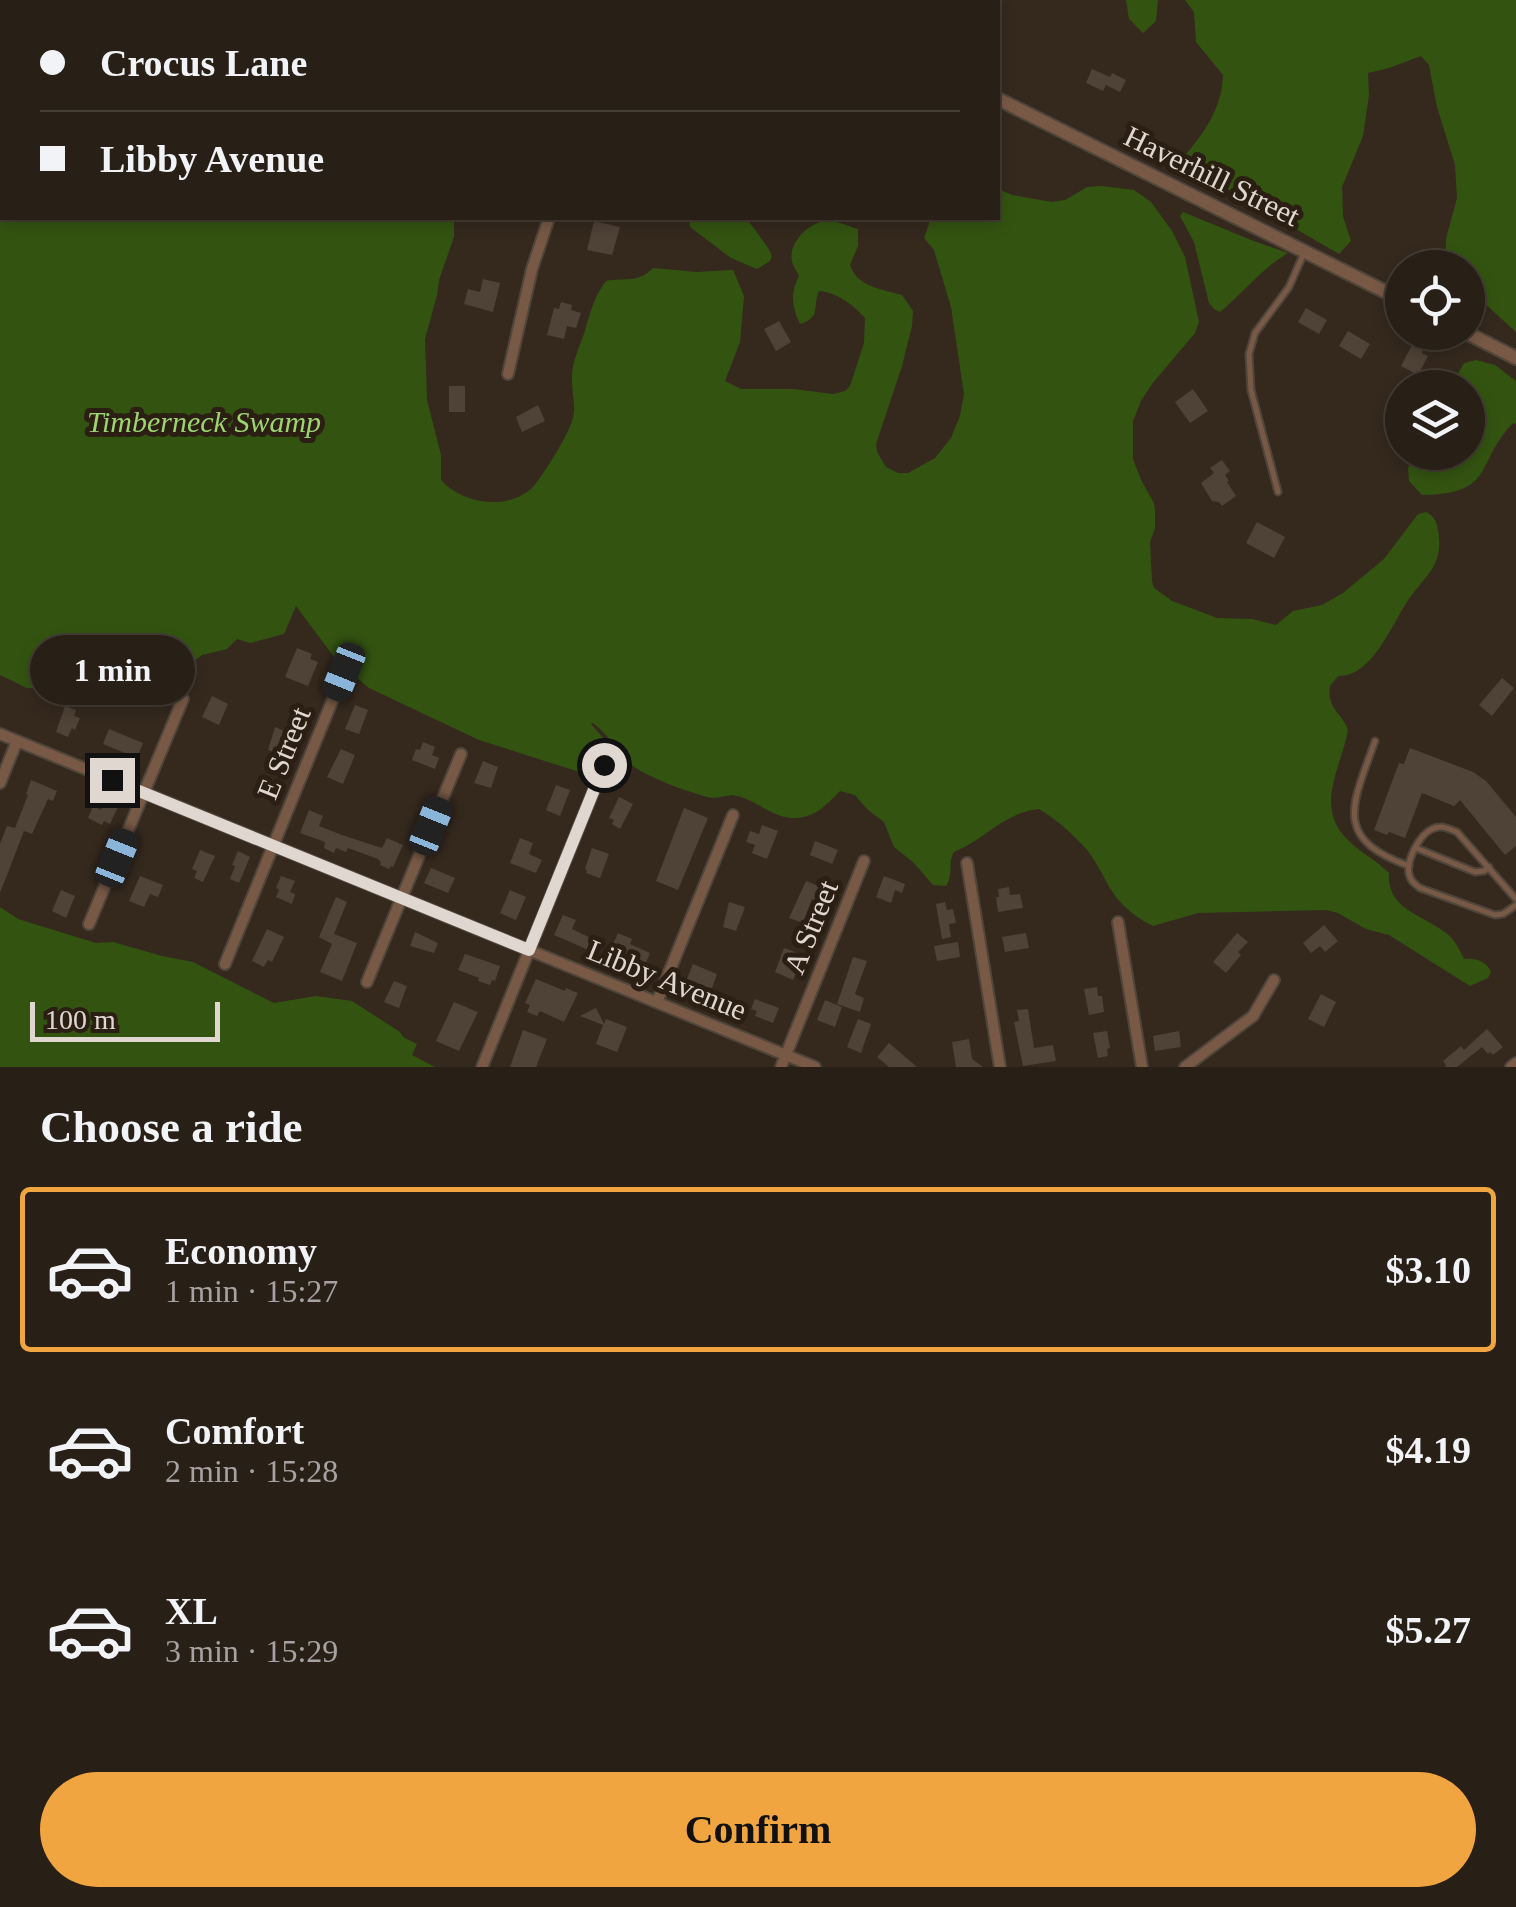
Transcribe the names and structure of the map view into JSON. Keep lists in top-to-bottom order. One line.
{"streets":{"street":["Haverhill Street","E Street","A Street","Libby Avenue"]},"crossings":[["E Street","Libby Avenue"],["A Street","Libby Avenue"]],"parks":["Timberneck Swamp"],"scale_bar":"100 m","page":{"banner":["Crocus Lane","Libby Avenue"],"bubble":"1 min","scale":"100 m","heading":"Choose a ride","list":[{"name":"Economy","note":"1 min · 15:27","value":"$3.10"},{"name":"Comfort","note":"2 min · 15:28","value":"$4.19"},{"name":"XL","note":"3 min · 15:29","value":"$5.27"}],"buttons":"Confirm"}}
